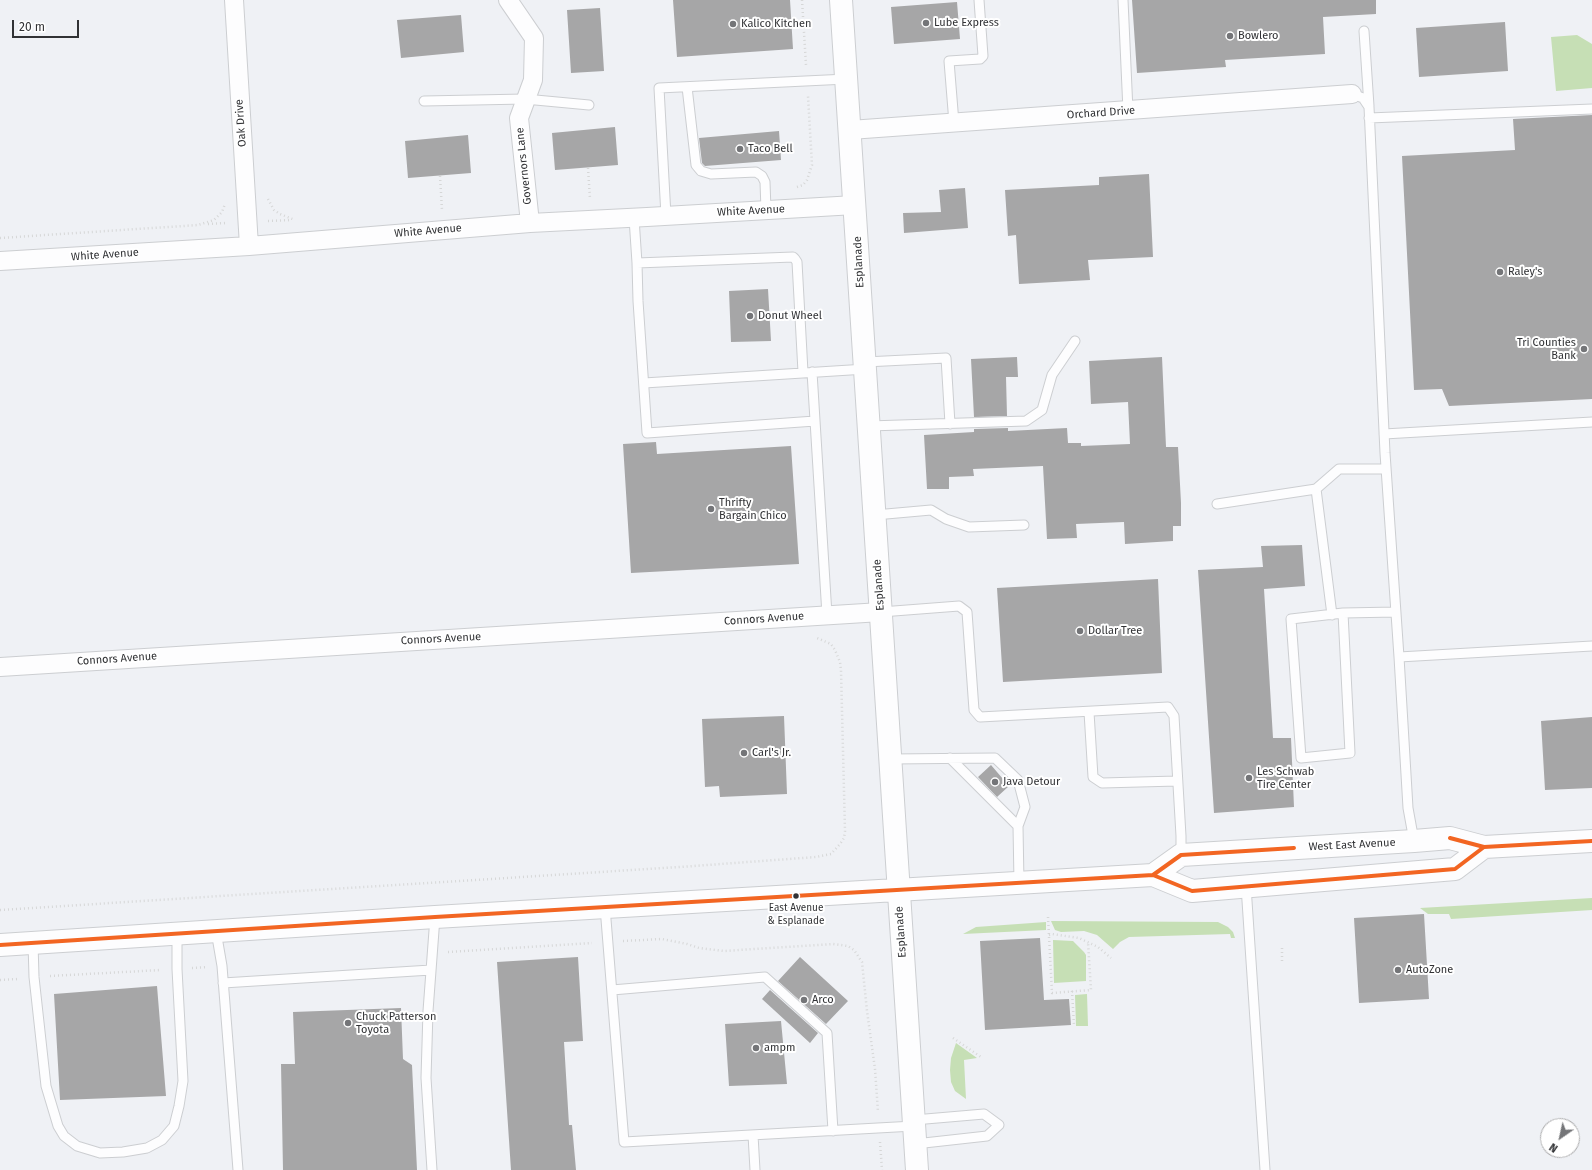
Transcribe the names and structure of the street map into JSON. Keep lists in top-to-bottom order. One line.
{"streets":{"main road":["Esplanade","West East Avenue"],"street":["Orchard Drive","Oak Drive","Governors Lane","White Avenue","Connors Avenue"]},"crossings":[["Orchard Drive","Esplanade"],["Oak Drive","White Avenue"],["Governors Lane","White Avenue"],["White Avenue","Esplanade"],["Esplanade","Connors Avenue"]],"places":["Lube Express","Kalico Kitchen","Bowlero","Taco Bell","Raley's","Donut Wheel","Tri Counties Bank","Thrifty Bargain Chico","Dollar Tree","Carl's Jr.","Les Schwab Tire Center","Java Detour","East Avenue & Esplanade","AutoZone","Arco","Chuck Patterson Toyota","ampm"],"scale_bar":"20 m","north":"bottom left"}
